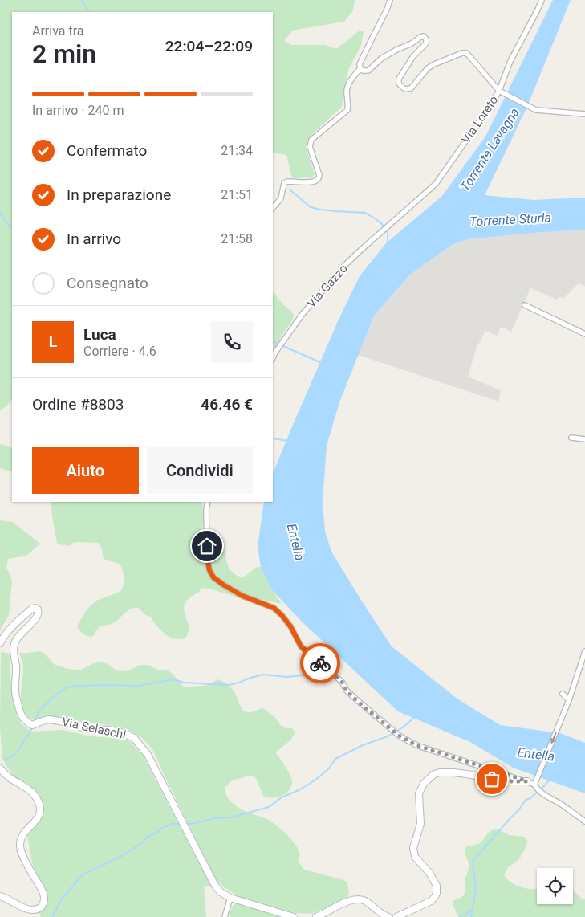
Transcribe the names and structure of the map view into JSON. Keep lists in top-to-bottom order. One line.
{"streets":{"street":["Via Loreto","Via Gazzo","Via Selaschi"]},"crossings":[["Via Loreto","Via Gazzo"]],"water":["Torrente Lavagna","Torrente Sturla","Entella"],"page":{"heading":["2 min","Arriva tra","22:04–22:09"],"panel":["Luca","Corriere · 4.6","Ordine #8803","46.46 €"],"bar":"In arrivo · 240 m","list":[["Confermato","21:34"],["In preparazione","21:51"],["In arrivo","21:58"],"Consegnato"],"round":"L","buttons":["Aiuto","Condividi"]}}
